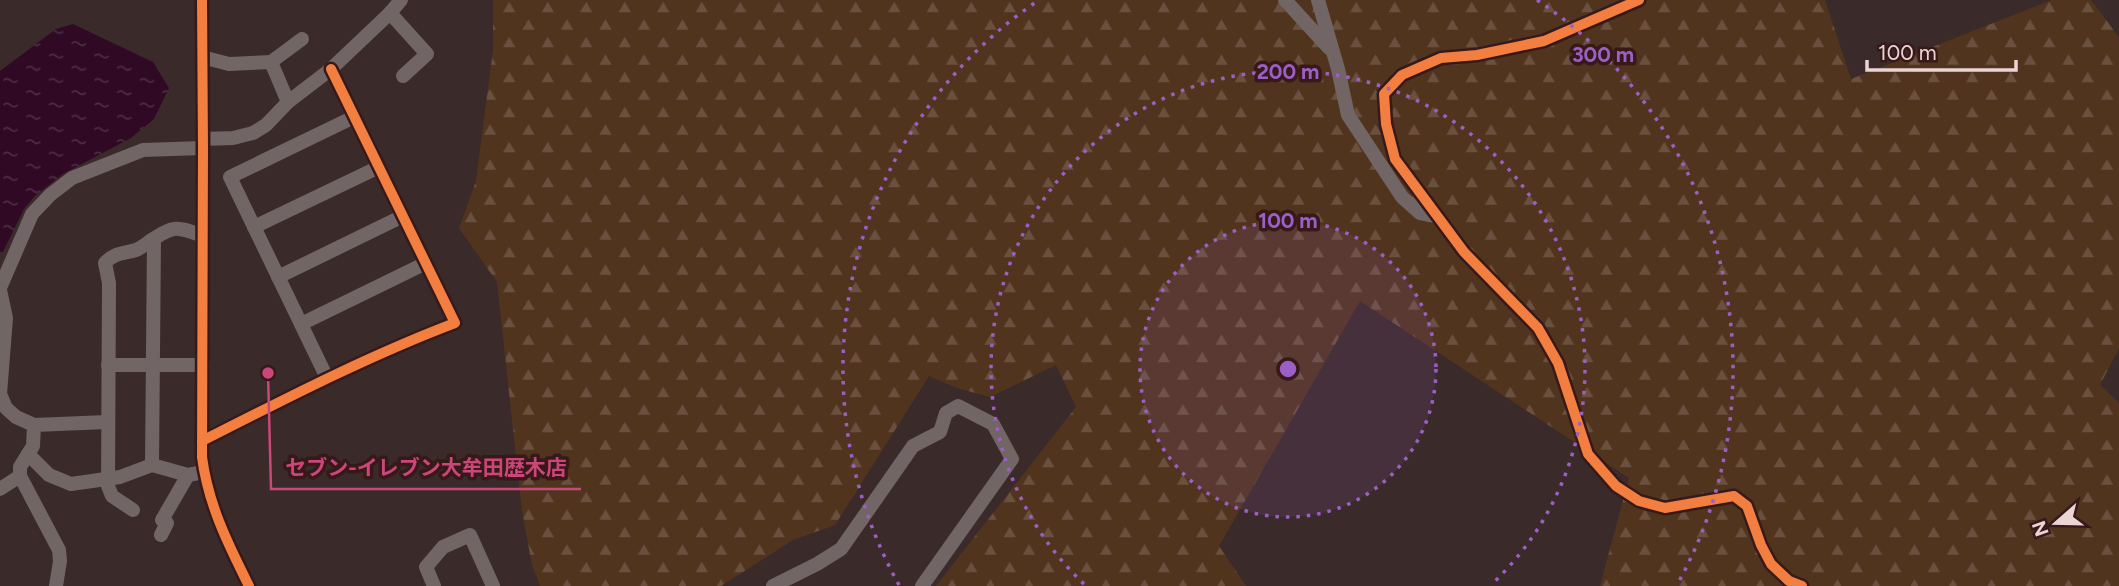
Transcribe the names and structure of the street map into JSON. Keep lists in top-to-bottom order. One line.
{"places":["セブン-イレブン大牟田歴木店"],"scale_bar":"100 m","north":"left","rings":["300 m","200 m","100 m"]}
